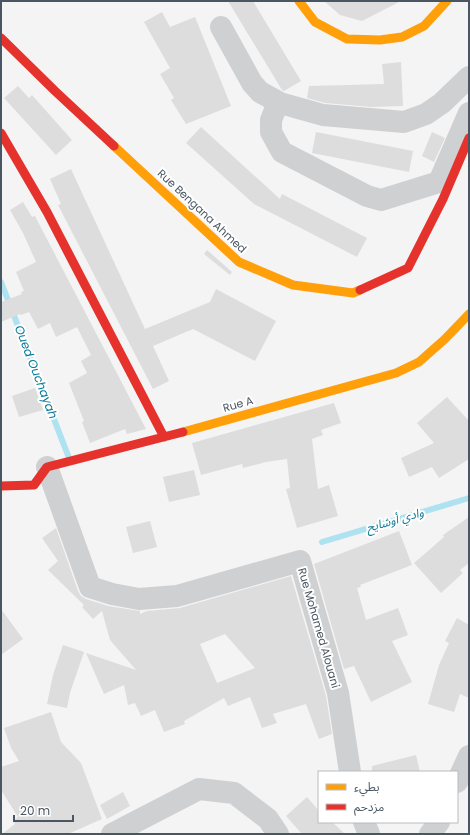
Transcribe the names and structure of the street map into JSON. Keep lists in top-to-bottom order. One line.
{"streets":{"street":["Rue Bengana Ahmed","Rue A","Rue Mohamed Alouani"]},"crossings":[["Rue A","Rue Mohamed Alouani"]],"water":["Oued Ouchayah","وادي أوشايح"],"legend":["بطيء","مزدحم"],"scale_bar":"20 m"}
